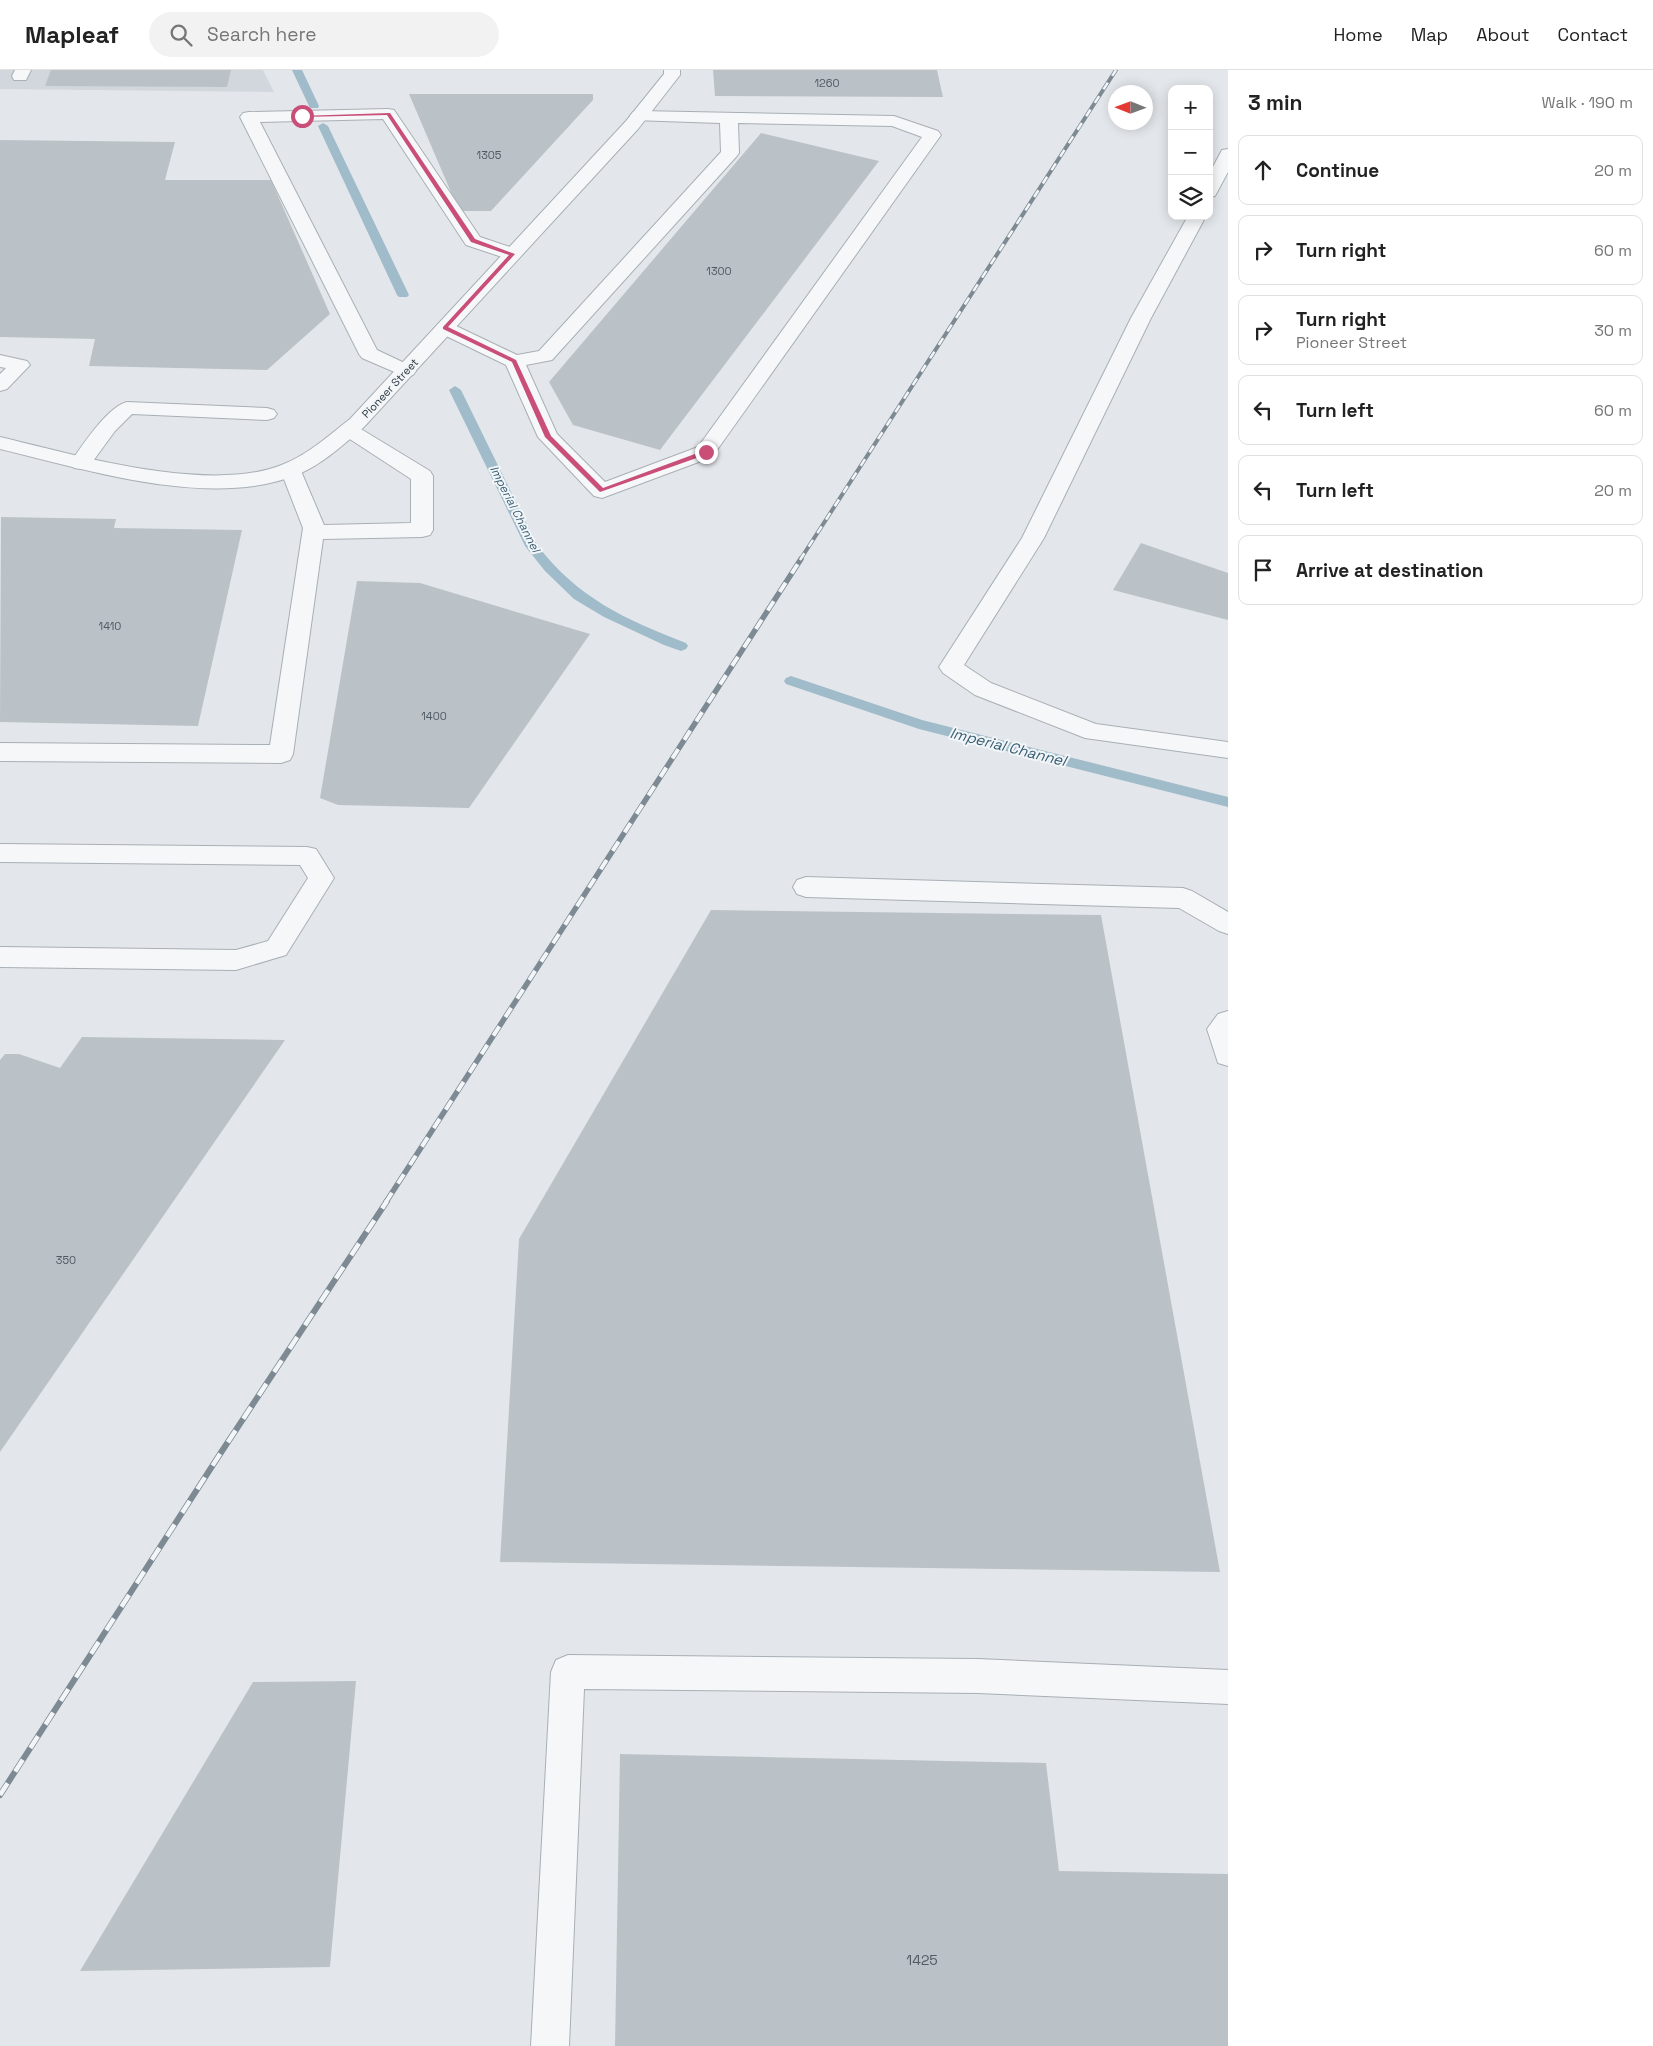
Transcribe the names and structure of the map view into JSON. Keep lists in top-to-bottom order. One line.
{"streets":{"street":["Pioneer Street"]},"water":["Imperial Channel"],"house_numbers":["1260","1305","1300","1410","1400","350","1425"],"north":"left","page":{"header":"Mapleaf","search":"Search here","nav":["Home","Map","About","Contact"],"heading":["3 min","Walk · 190 m"],"map_buttons":["+","−"],"list":[["Continue","20 m"],["Turn right","60 m"],["Turn right","Pioneer Street","30 m"],["Turn left","60 m"],["Turn left","20 m"],"Arrive at destination"]}}
